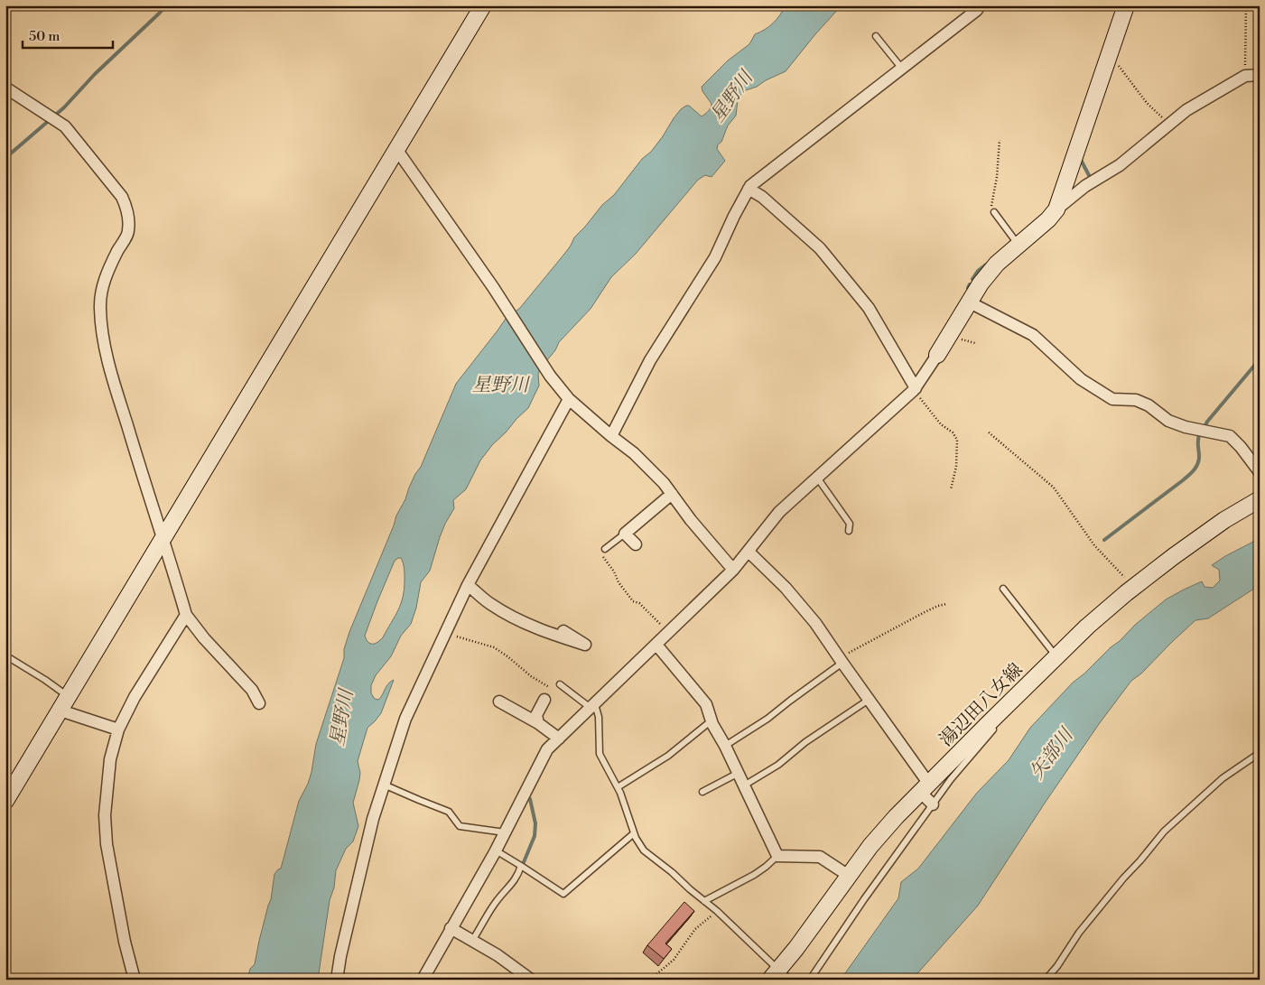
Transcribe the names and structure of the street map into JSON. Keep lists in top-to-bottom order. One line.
{"streets":{"street":["湯辺田八女線"]},"water":["星野川","矢部川"],"scale_bar":"50 m"}
